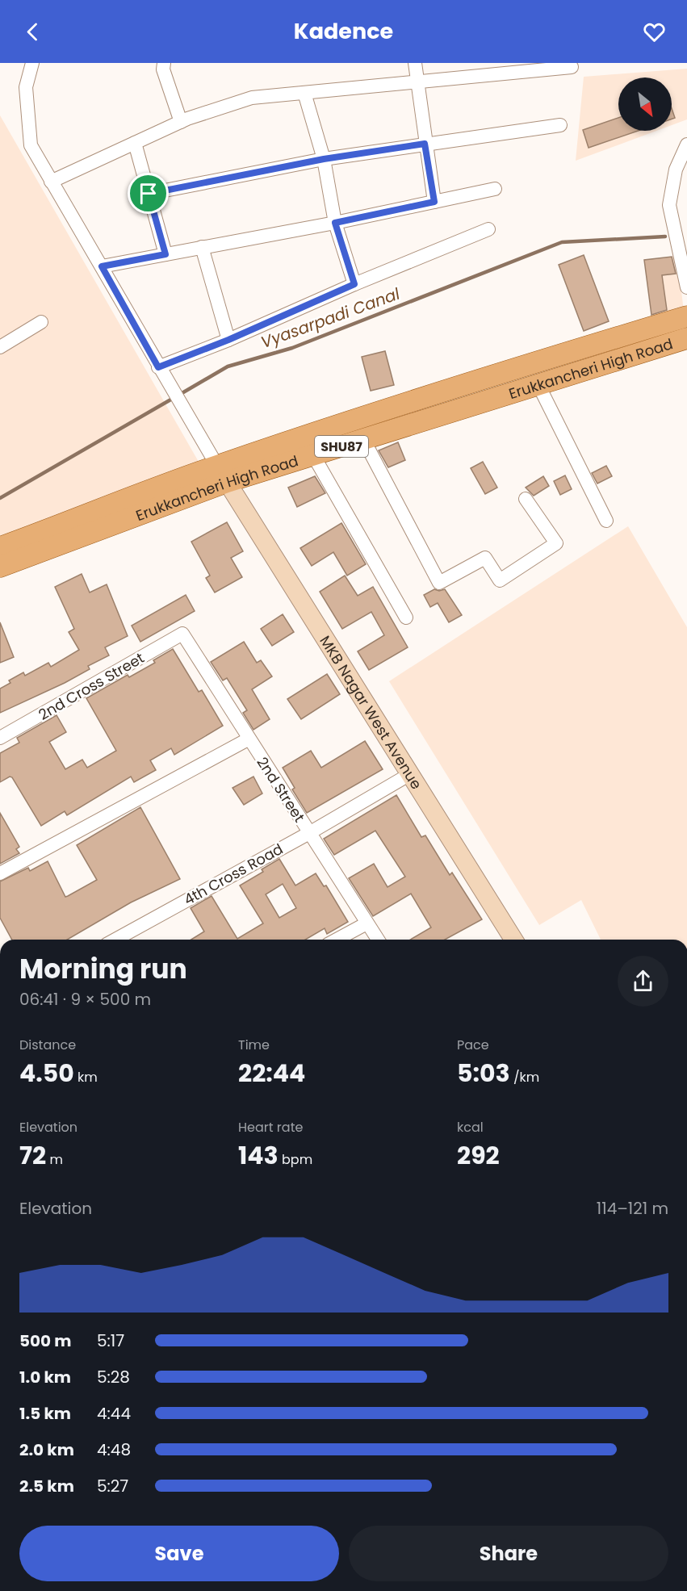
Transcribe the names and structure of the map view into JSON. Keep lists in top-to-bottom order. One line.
{"streets":{"main road":["Erukkancheri High Road","SHU87","MKB Nagar West Avenue"],"street":["2nd Cross Street","2nd Street","4th Cross Road"]},"crossings":[["Erukkancheri High Road","SHU87"],["Erukkancheri High Road","MKB Nagar West Avenue"],["SHU87","MKB Nagar West Avenue"],["2nd Cross Street","2nd Street"],["MKB Nagar West Avenue","4th Cross Road"],["2nd Street","4th Cross Road"]],"water":["Vyasarpadi Canal"],"north":"bottom right","page":{"header":"Kadence","heading":["Morning run","06:41 · 9 × 500 m"],"stats":[["Distance","4.50 km"],["Time","22:44"],["Pace","5:03 /km"],["Elevation","72 m"],["Heart rate","143 bpm"],["kcal","292"]],"chart":["Elevation","114–121 m"],"list":[{"name":"500 m","note":"5:17"},{"name":"1.0 km","note":"5:28"},{"name":"1.5 km","note":"4:44"},{"name":"2.0 km","note":"4:48"},{"name":"2.5 km","note":"5:27"}],"buttons":["Save","Share"]}}
